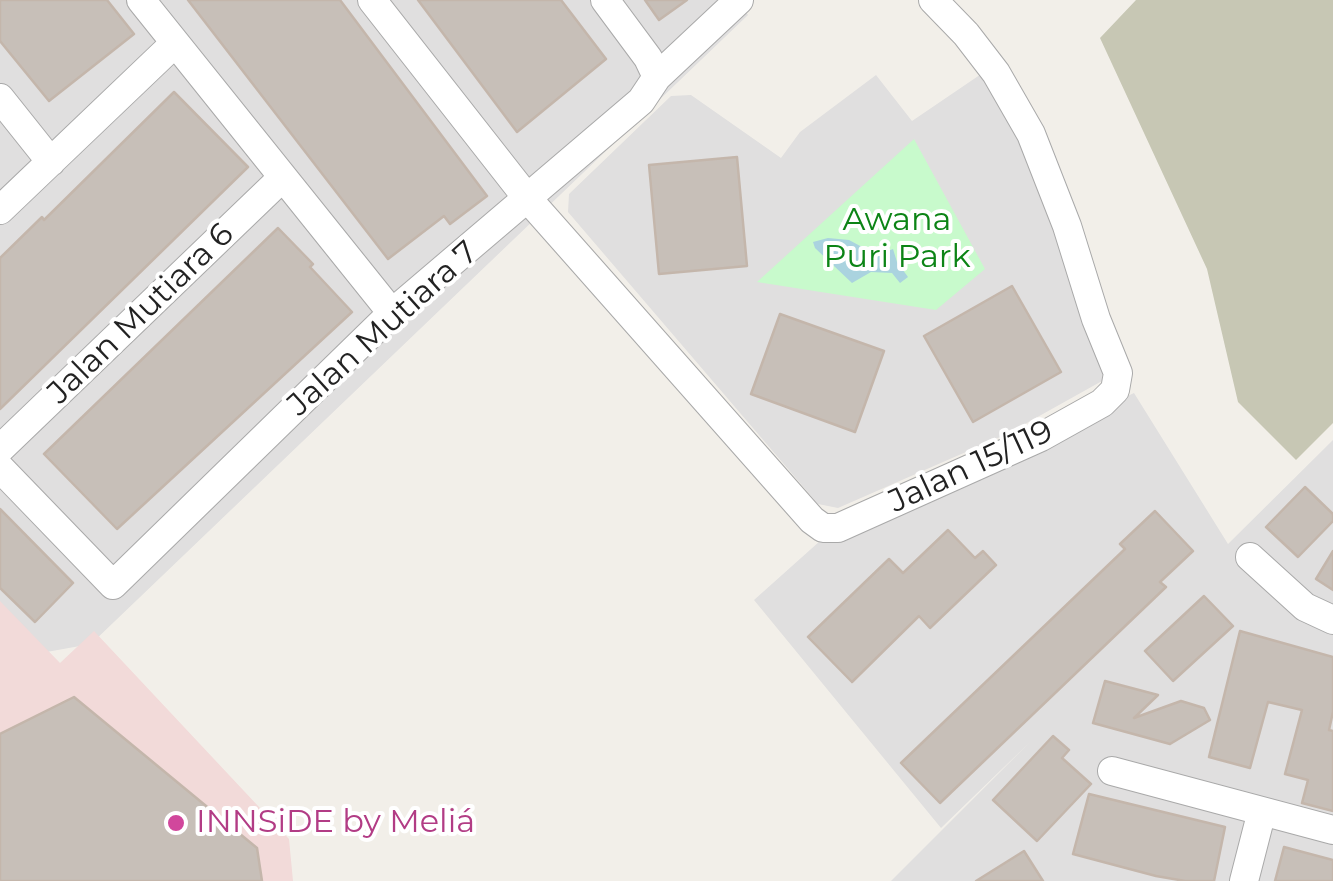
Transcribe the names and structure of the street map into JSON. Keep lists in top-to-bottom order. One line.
{"streets":{"street":["Jalan Mutiara 6","Jalan Mutiara 7","Jalan 15/119"]},"crossings":[["Jalan Mutiara 7","Jalan 15/119"]],"parks":["Awana Puri Park"],"places":["INNSiDE by Meliá"]}
